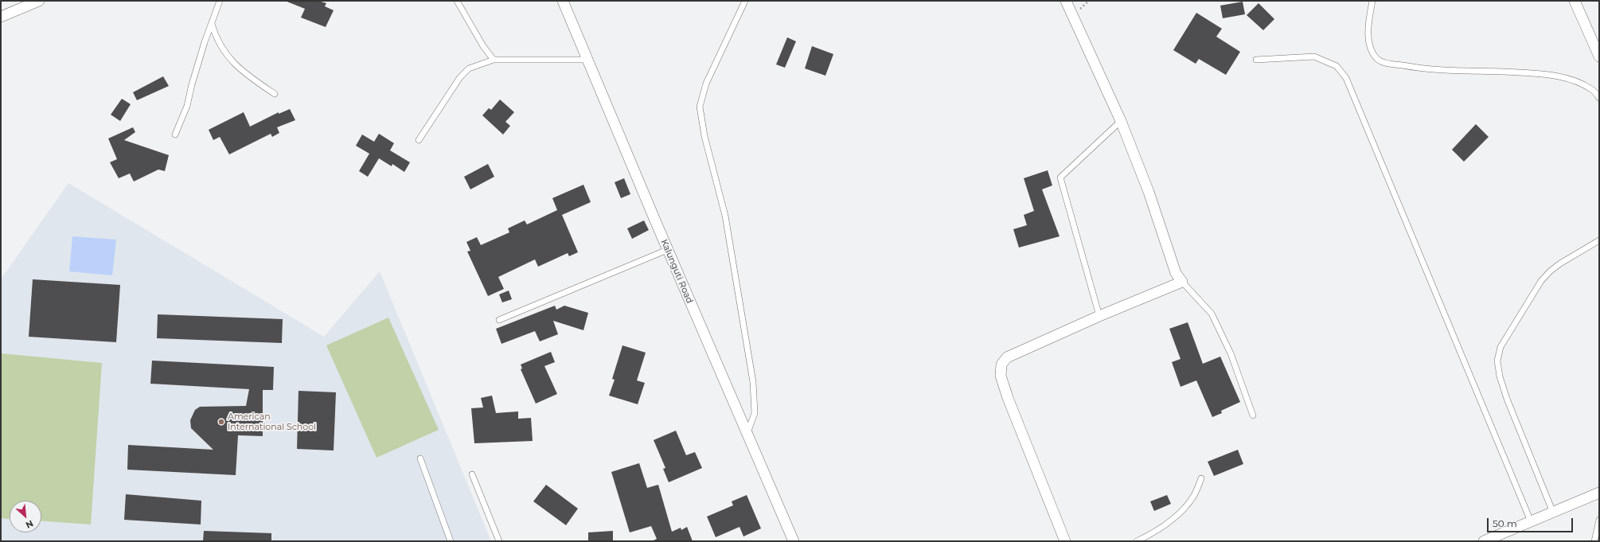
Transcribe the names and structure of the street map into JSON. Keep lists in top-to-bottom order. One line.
{"streets":{"street":["Kalunguti Road"]},"places":["American International School"],"scale_bar":"50 m","north":"bottom right"}
